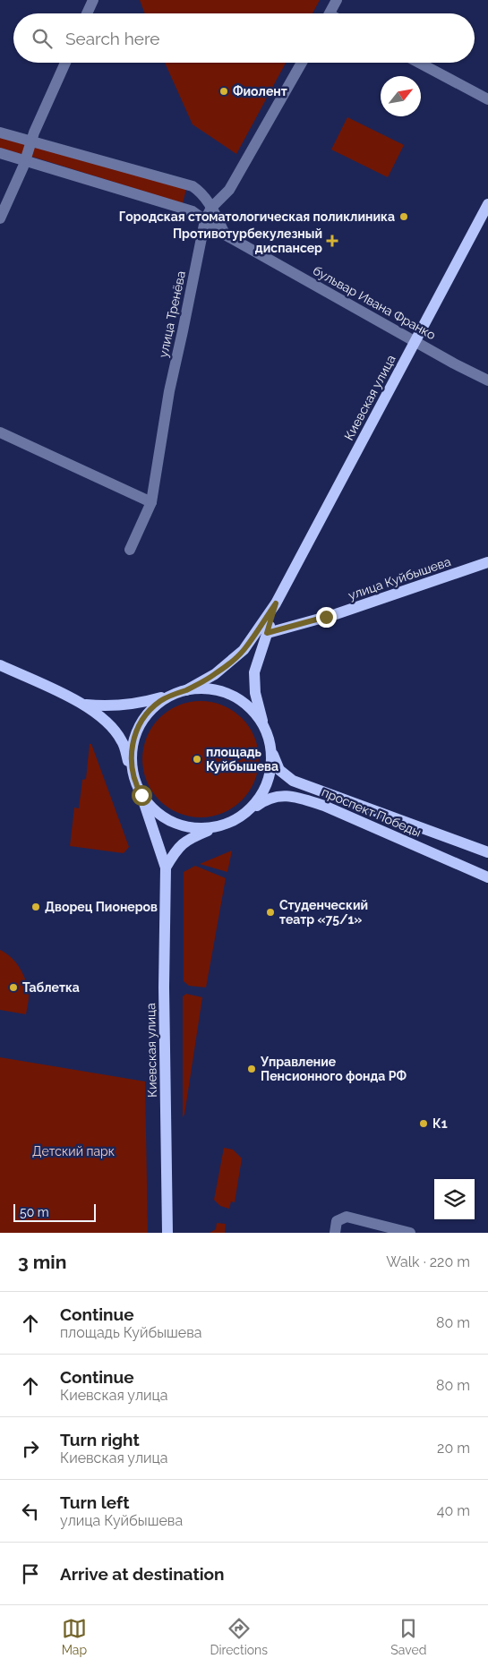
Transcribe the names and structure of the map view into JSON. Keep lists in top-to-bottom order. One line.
{"streets":{"main road":["Киевская улица","улица Куйбышева","проспект Победы"],"street":["бульвар Ивана Франко","улица Тренёва"]},"crossings":[["бульвар Ивана Франко","улица Тренёва"],["бульвар Ивана Франко","Киевская улица"],["Киевская улица","улица Куйбышева"],["Киевская улица","проспект Победы"]],"parks":["Детский парк"],"places":{"other":["Фиолент","Городская стоматологическая поликлиника","площадь Куйбышева","Дворец Пионеров","Студенческий театр «75/1»","Таблетка","Управление Пенсионного фонда РФ","К1"],"health":["Противотурбекулезный диспансер"]},"scale_bar":"50 m","north":"top right","page":{"search":"Search here","scale":"50 m","heading":["3 min","Walk · 220 m"],"list":[["Continue","площадь Куйбышева","80 m"],["Continue","Киевская улица","80 m"],["Turn right","Киевская улица","20 m"],["Turn left","улица Куйбышева","40 m"],"Arrive at destination"],"nav":["Map","Directions","Saved"]}}
